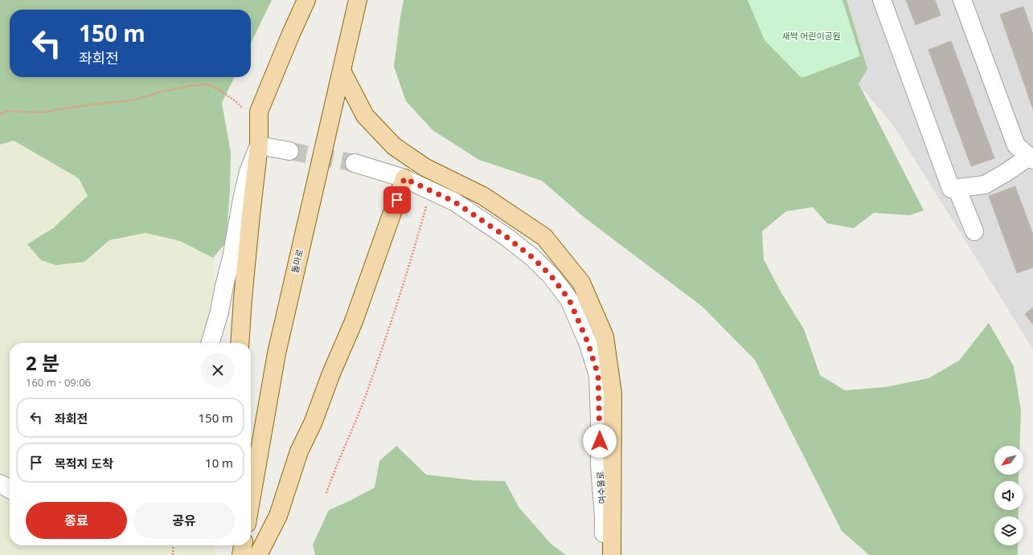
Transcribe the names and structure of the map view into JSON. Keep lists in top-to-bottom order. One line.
{"streets":{"main road":["돌마로"],"street":["여수울로"]},"parks":["새싹 어린이공원"],"north":"bottom left","page":{"turn":["150 m","좌회전"],"heading":["2 분","160 m · 09:06"],"list":[{"name":"좌회전","value":"150 m"},{"name":"목적지 도착","value":"10 m"}],"buttons":["종료","공유"]}}
